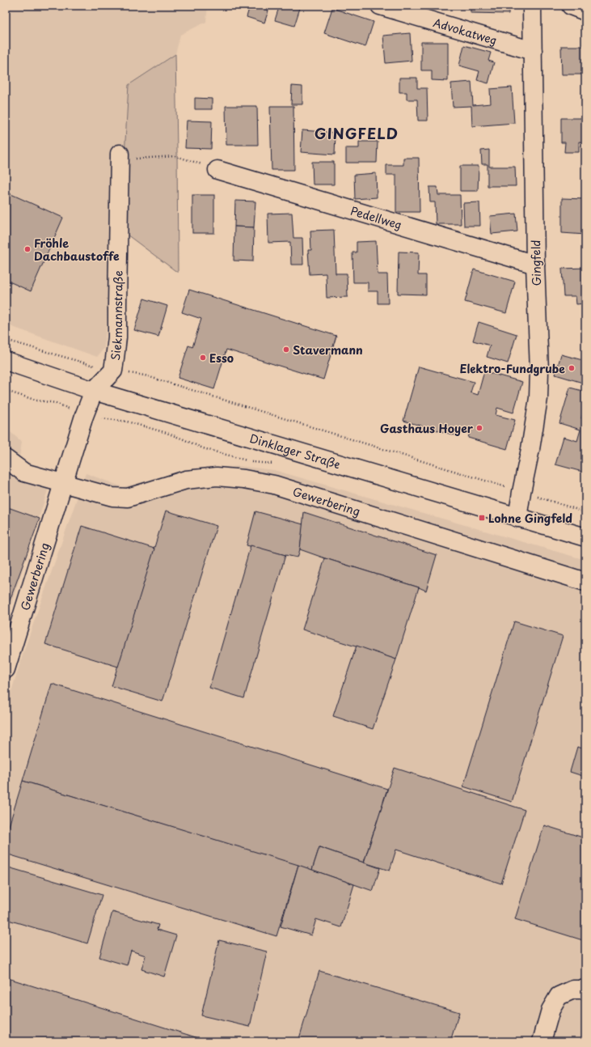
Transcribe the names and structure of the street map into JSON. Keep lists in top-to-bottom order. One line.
{"streets":{"street":["Advokatweg","Pedellweg","Gingfeld","Siekmannstraße","Dinklager Straße","Gewerbering"]},"crossings":[["Advokatweg","Gingfeld"],["Pedellweg","Gingfeld"],["Gingfeld","Dinklager Straße"],["Siekmannstraße","Dinklager Straße"],["Siekmannstraße","Gewerbering"],["Dinklager Straße","Gewerbering"]],"districts":["GINGFELD"],"places":{"other":["Fröhle Dachbaustoffe","Stavermann","Esso","Elektro-Fundgrube","Gasthaus Hoyer"],"transit":["Lohne Gingfeld"]}}
